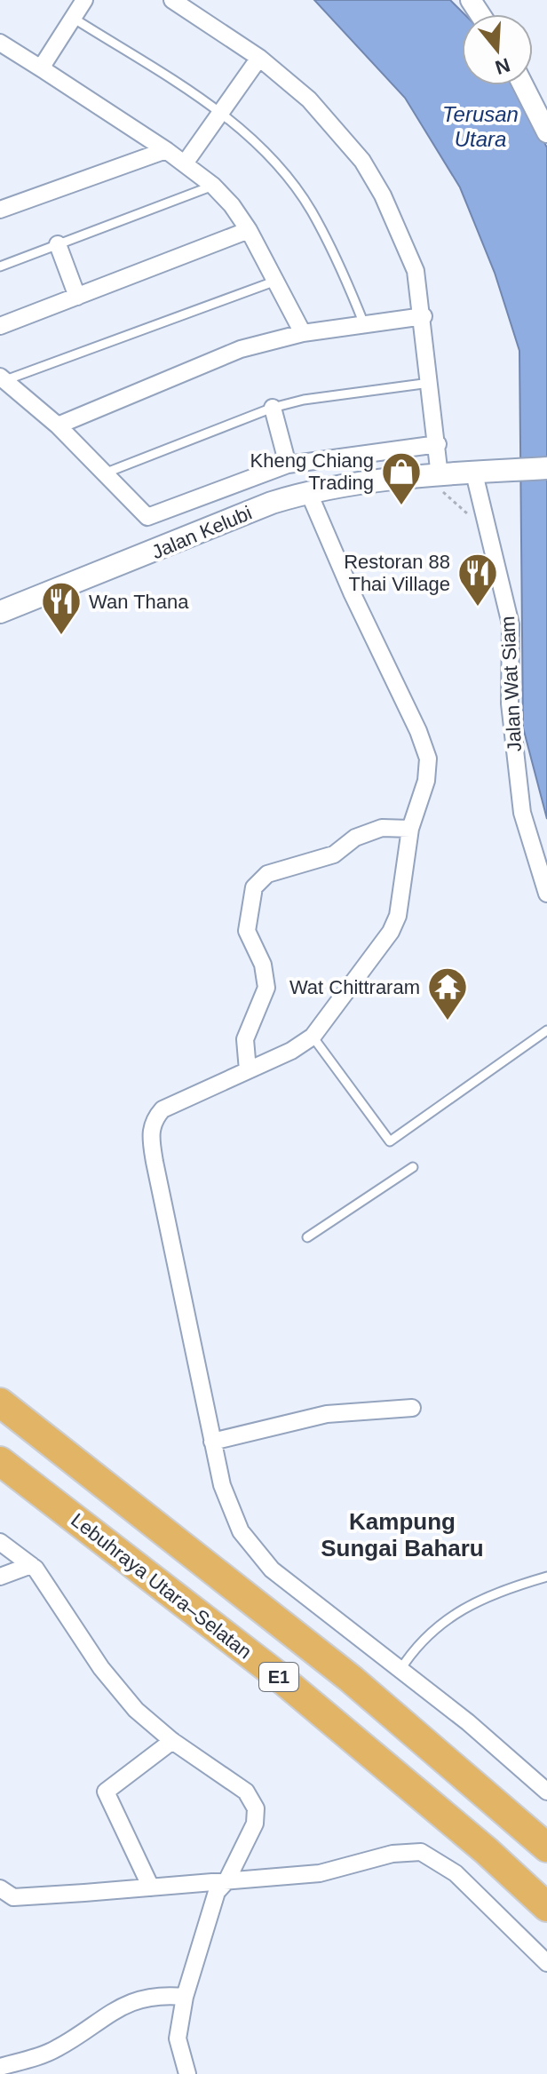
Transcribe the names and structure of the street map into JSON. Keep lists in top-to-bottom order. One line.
{"streets":{"highway":["Lebuhraya Utara–Selatan","E1"],"main road":["Jalan Kelubi"],"street":["Jalan Wat Siam"]},"crossings":[["Jalan Kelubi","Jalan Wat Siam"]],"districts":["Kampung Sungai Baharu"],"water":["Terusan Utara"],"places":{"shop":["Kheng Chiang Trading"],"restaurant":["Restoran 88 Thai Village","Wan Thana"],"temple":["Wat Chittraram"]},"north":"bottom"}
